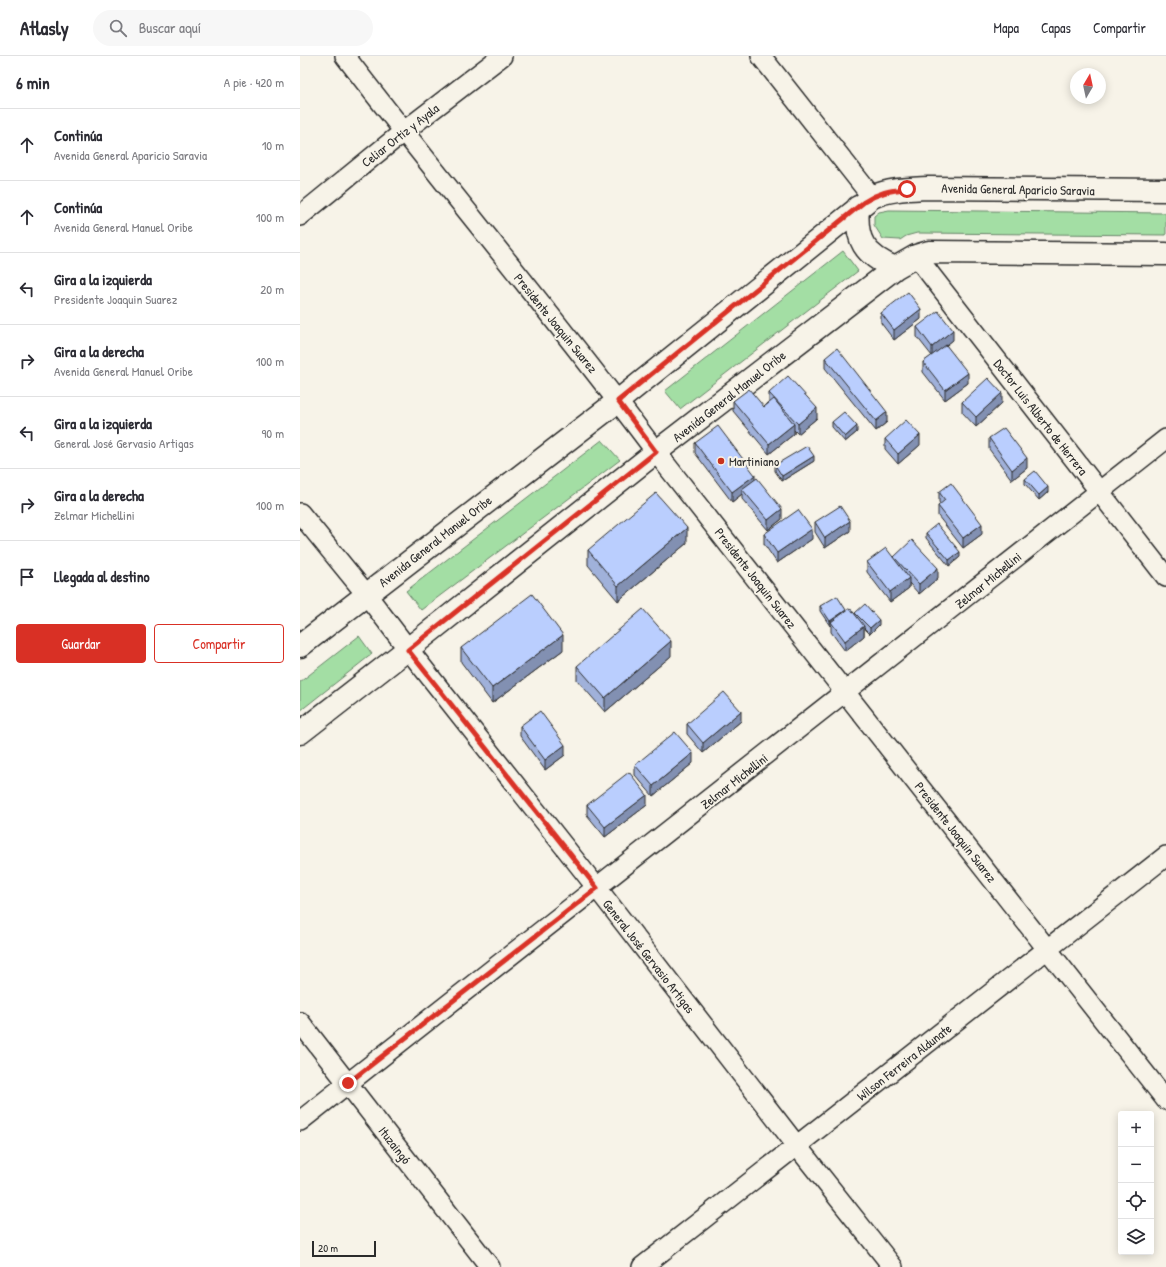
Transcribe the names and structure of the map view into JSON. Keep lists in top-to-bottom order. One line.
{"streets":{"main road":["Avenida General Aparicio Saravia","Avenida General Manuel Oribe"],"street":["Celiar Ortiz y Ayala","Presidente Joaquin Suarez","Doctor Luis Alberto de Herrera","Zelmar Michellini","General José Gervasio Artigas","Wilson Ferreira Aldunate","Ituzaingó"]},"crossings":[["Celiar Ortiz y Ayala","Presidente Joaquin Suarez"],["Avenida General Aparicio Saravia","Avenida General Manuel Oribe"],["Presidente Joaquin Suarez","Avenida General Manuel Oribe"],["Presidente Joaquin Suarez","Zelmar Michellini"],["Presidente Joaquin Suarez","Wilson Ferreira Aldunate"],["Avenida General Manuel Oribe","Doctor Luis Alberto de Herrera"],["Avenida General Manuel Oribe","General José Gervasio Artigas"],["Doctor Luis Alberto de Herrera","Zelmar Michellini"],["Zelmar Michellini","General José Gervasio Artigas"],["Zelmar Michellini","Ituzaingó"],["General José Gervasio Artigas","Wilson Ferreira Aldunate"]],"places":["Martiniano"],"scale_bar":"20 m","north":"top","page":{"header":"Atlasly","search":"Buscar aquí","nav":["Mapa","Capas","Compartir"],"heading":["6 min","A pie · 420 m"],"list":[["Continúa","Avenida General Aparicio Saravia","10 m"],["Continúa","Avenida General Manuel Oribe","100 m"],["Gira a la izquierda","Presidente Joaquin Suarez","20 m"],["Gira a la derecha","Avenida General Manuel Oribe","100 m"],["Gira a la izquierda","General José Gervasio Artigas","90 m"],["Gira a la derecha","Zelmar Michellini","100 m"],"Llegada al destino"],"buttons":["Guardar","Compartir"],"map_buttons":["+","−"],"scale":"20 m"}}
